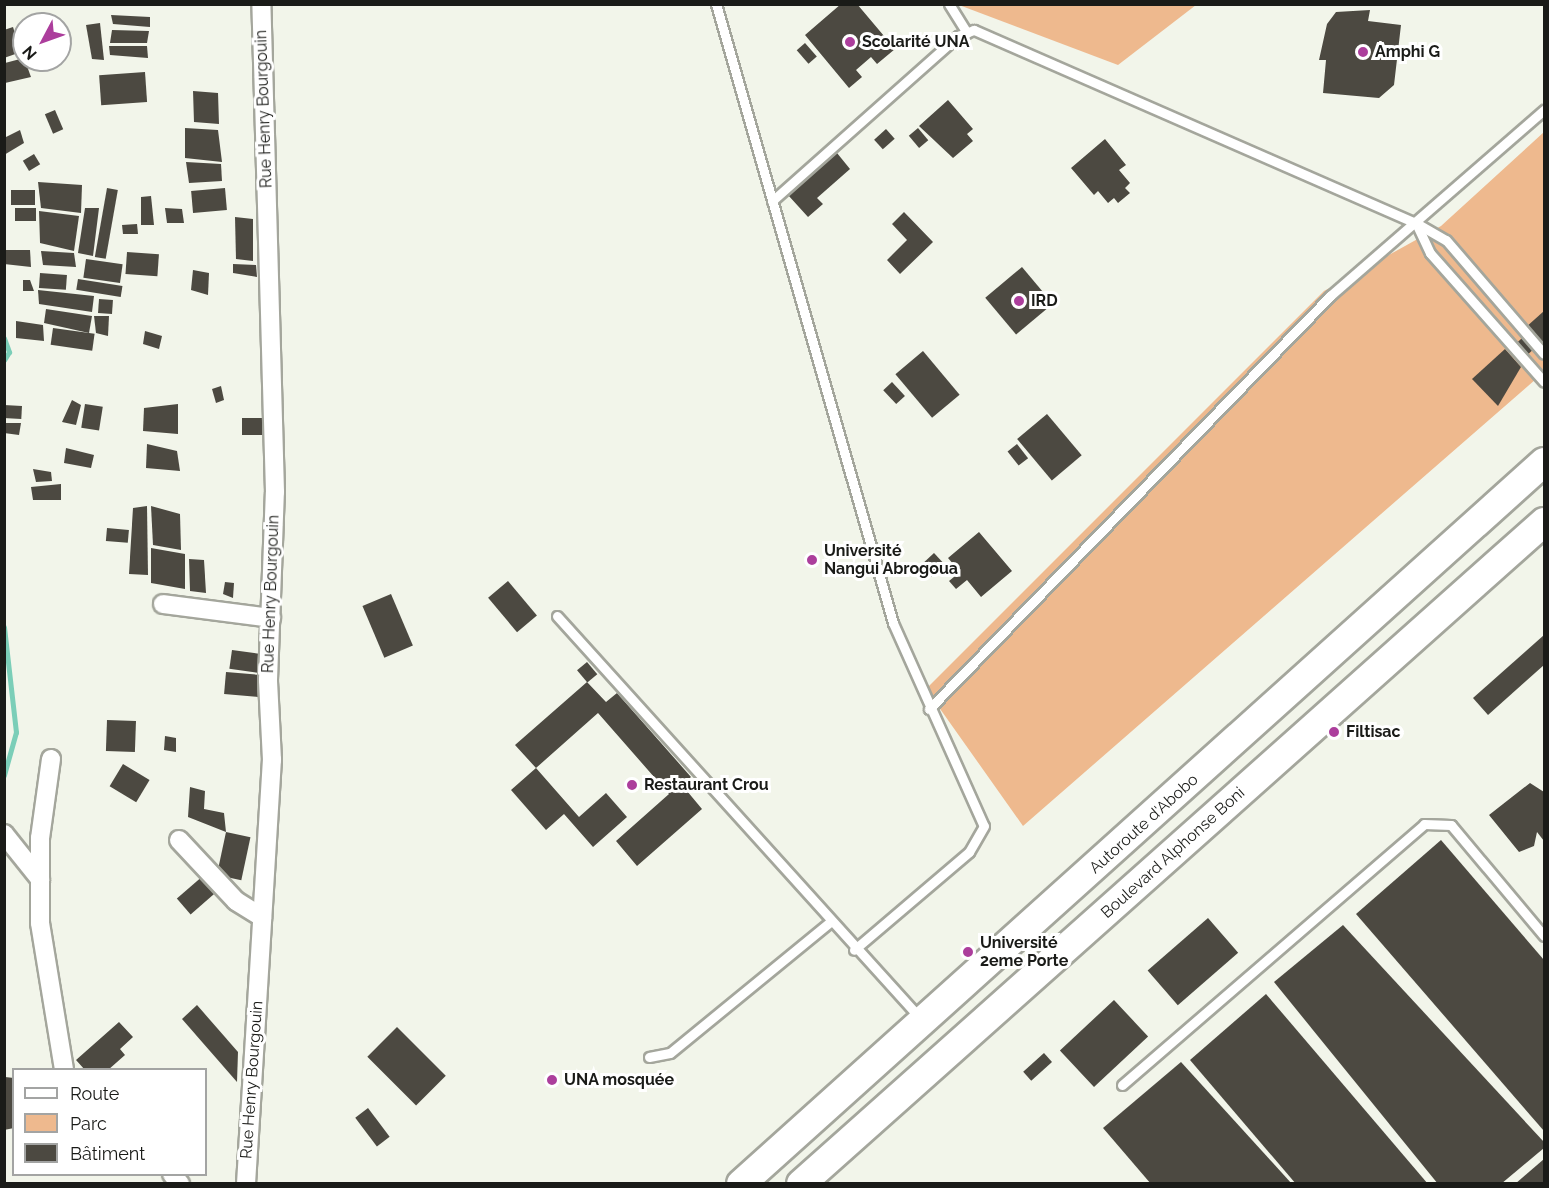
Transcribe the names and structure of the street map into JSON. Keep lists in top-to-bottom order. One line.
{"streets":{"main road":["Autoroute d'Abobo","Boulevard Alphonse Boni"],"street":["Rue Henry Bourgouin"]},"places":["Scolarité UNA","Amphi G","IRD","Université Nangui Abrogoua","Filtisac","Restaurant Crou","Université 2eme Porte","UNA mosquée"],"legend":["Route","Parc","Bâtiment"],"north":"bottom left"}
